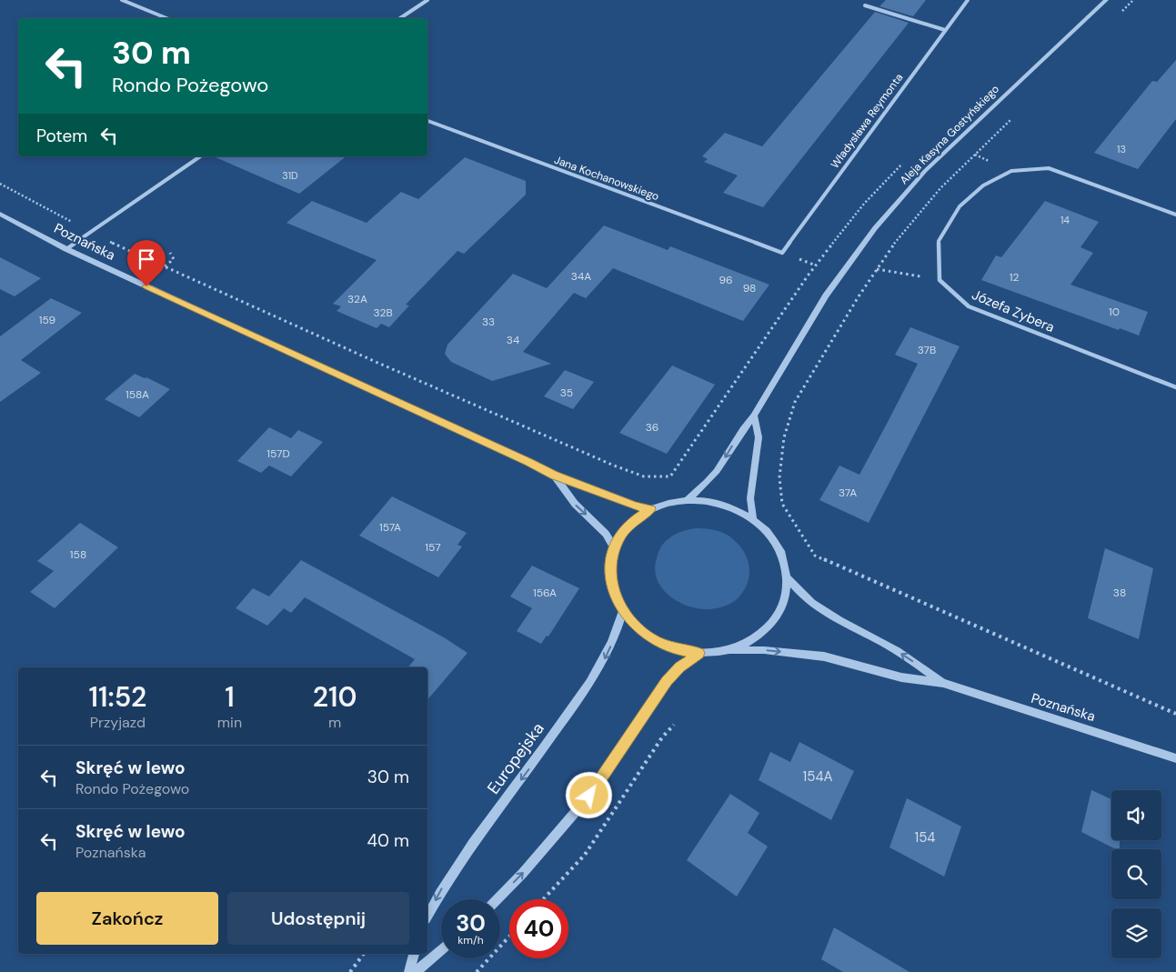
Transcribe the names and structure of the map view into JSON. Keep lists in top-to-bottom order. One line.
{"streets":{"street":["Władysława Reymonta","Aleja Kasyna Gostyńskiego","Jana Kochanowskiego","Poznańska","Józefa Zybera","Europejska"]},"crossings":[["Władysława Reymonta","Jana Kochanowskiego"]],"house_numbers":["13","31D","14","34A","12","96","98","32A","10","32B","159","33","34","37B","35","158A","36","157D","37A","157A","157","158","156A","38","154A","154"],"page":{"turn":["30 m","Rondo Pożegowo"],"then":"Potem","eta":["11:52","Przyjazd","1","min","210","m"],"list":[{"name":"Skręć w lewo","note":"Rondo Pożegowo","value":"30 m"},{"name":"Skręć w lewo","note":"Poznańska","value":"40 m"}],"buttons":["Zakończ","Udostępnij"],"speed":"30 km/h","limit":"40"}}
